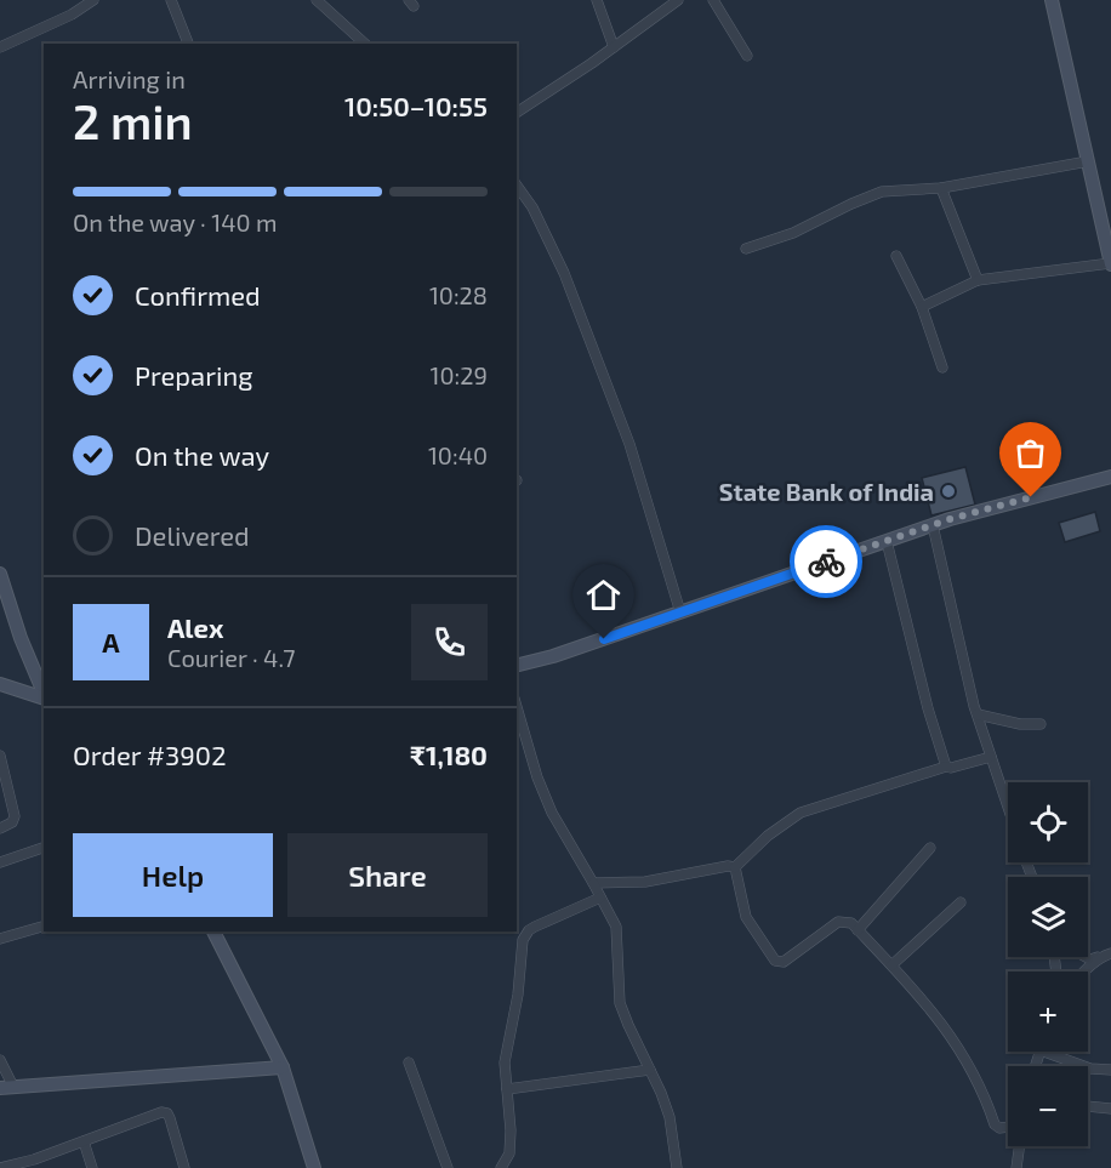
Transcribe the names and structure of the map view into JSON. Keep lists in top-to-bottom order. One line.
{"places":["State Bank of India"],"page":{"heading":["2 min","Arriving in","10:50–10:55"],"panel":["Alex","Courier · 4.7","Order #3902","₹1,180"],"bar":"On the way · 140 m","list":[["Confirmed","10:28"],["Preparing","10:29"],["On the way","10:40"],"Delivered"],"round":"A","map_buttons":["+","−"],"buttons":["Help","Share"]}}
